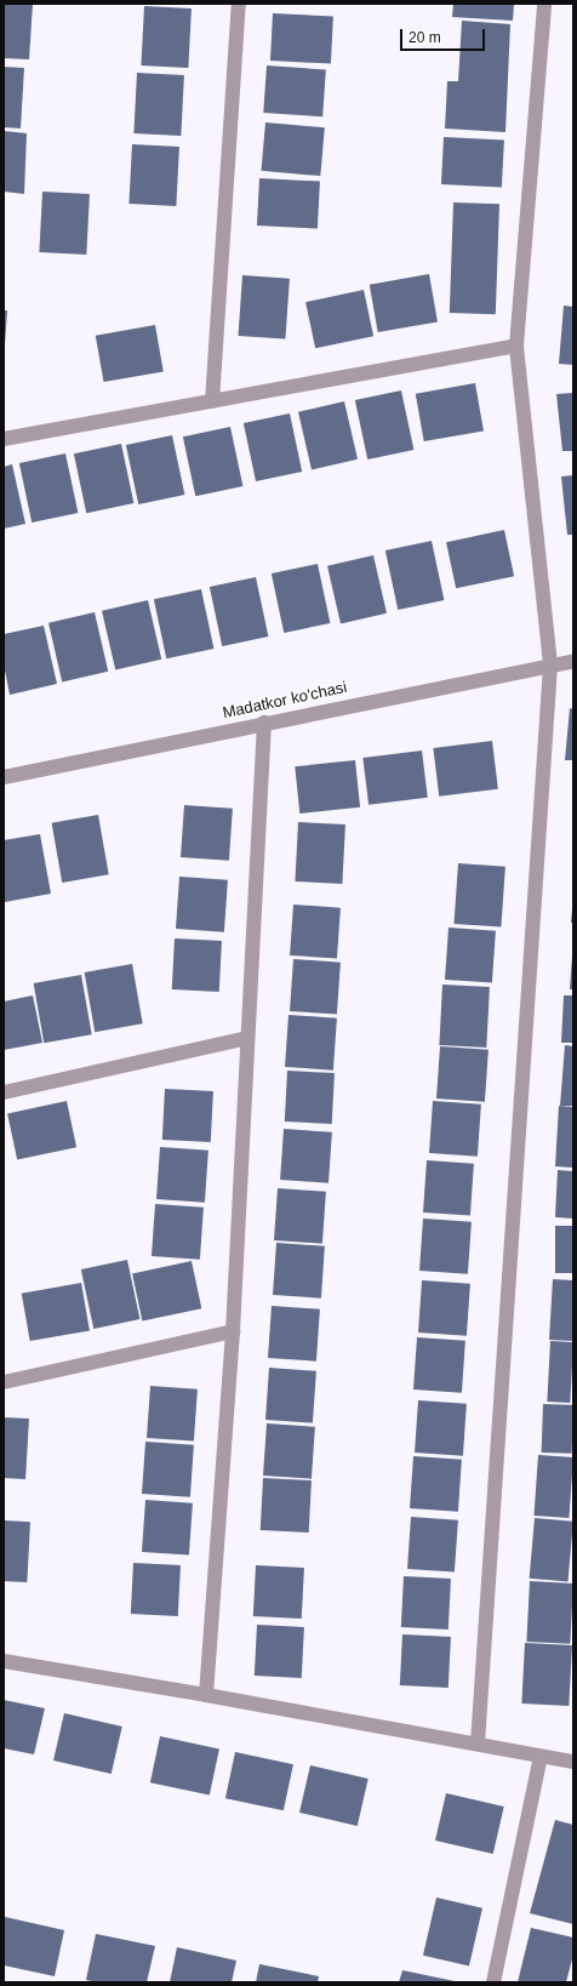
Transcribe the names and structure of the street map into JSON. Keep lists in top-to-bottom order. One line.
{"streets":{"street":["Madatkor ko'chasi"]},"scale_bar":"20 m"}
